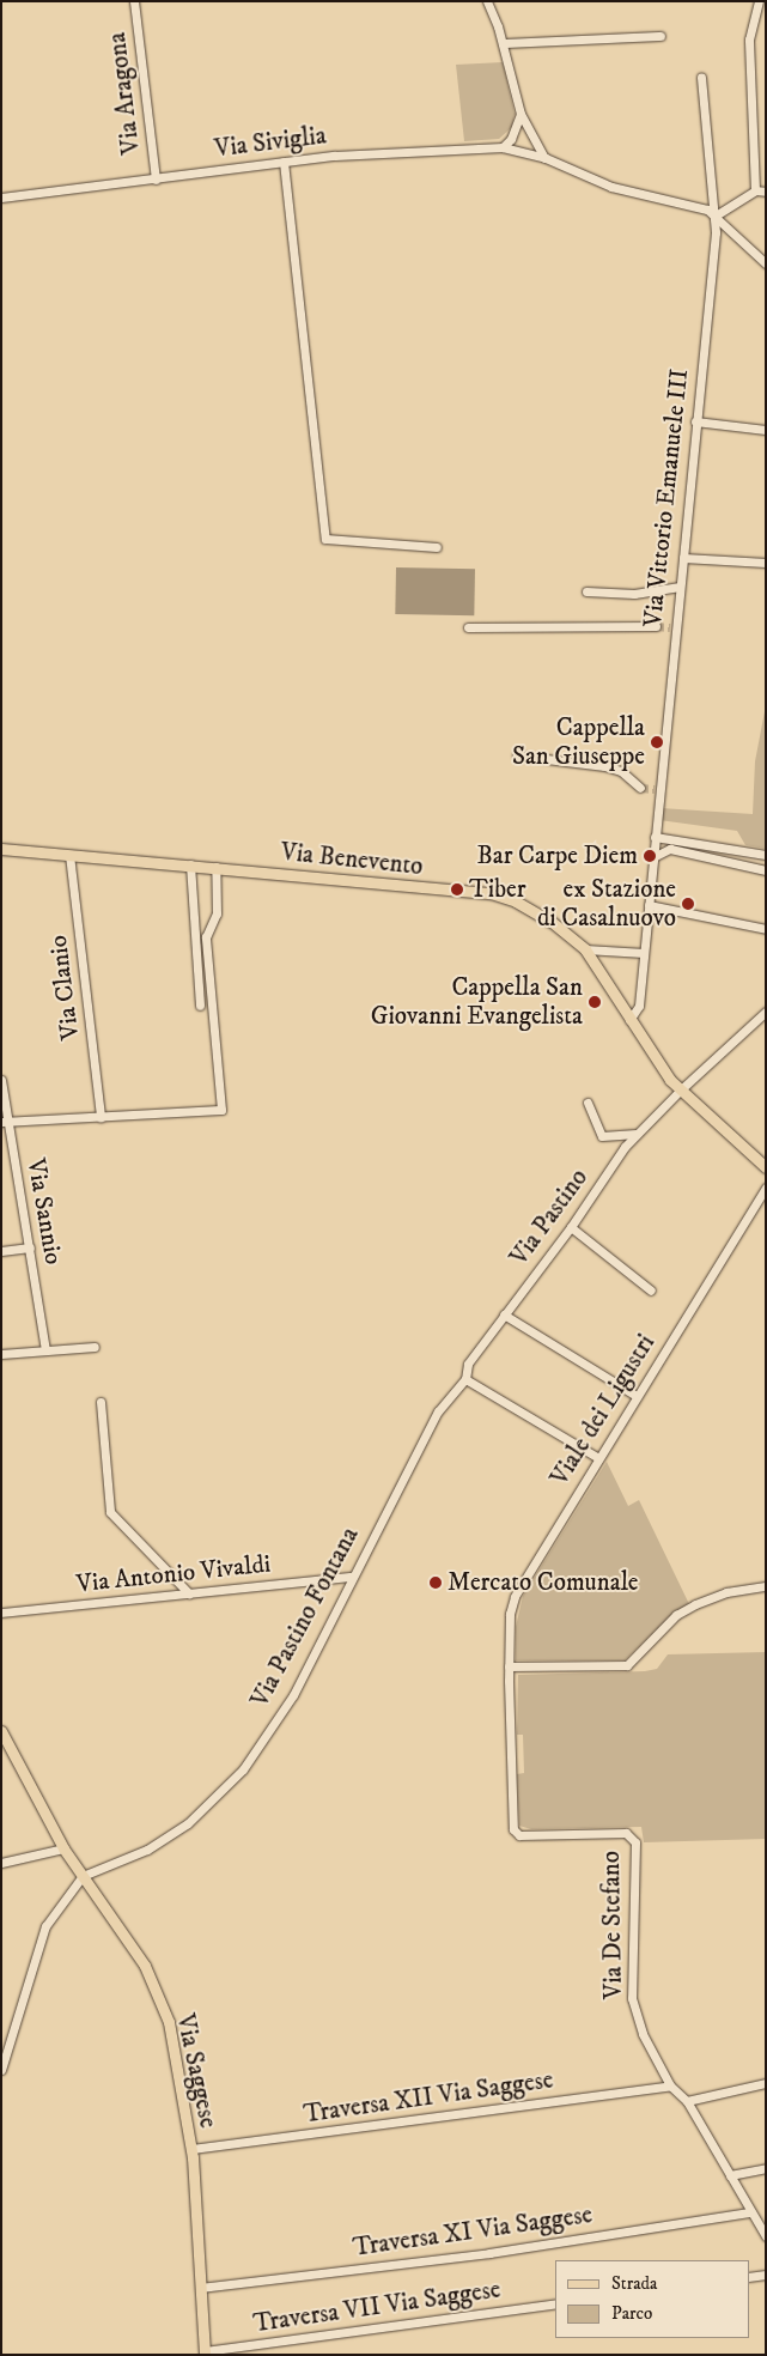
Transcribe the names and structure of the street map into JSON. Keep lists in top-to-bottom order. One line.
{"streets":{"main road":["Via Benevento","Via Saggese"],"street":["Via Aragona","Via Siviglia","Via Vittorio Emanuele III","Via Clanio","Via Sannio","Via Pastino","Viale dei Ligustri","Via Antonio Vivaldi","Via Pastino Fontana","Via De Stefano","Traversa XII Via Saggese","Traversa XI Via Saggese","Traversa VII Via Saggese"]},"crossings":[["Via Aragona","Via Siviglia"],["Via Siviglia","Via Vittorio Emanuele III"],["Via Vittorio Emanuele III","Via Benevento"],["Via Benevento","Via Clanio"],["Via Benevento","Via Pastino"],["Via Pastino","Via Pastino Fontana"],["Viale dei Ligustri","Via De Stefano"],["Via Antonio Vivaldi","Via Pastino Fontana"],["Via Pastino Fontana","Via Saggese"],["Via De Stefano","Traversa XII Via Saggese"],["Via De Stefano","Traversa XI Via Saggese"],["Via Saggese","Traversa XII Via Saggese"],["Via Saggese","Traversa XI Via Saggese"],["Via Saggese","Traversa VII Via Saggese"]],"places":["Cappella San Giuseppe","Bar Carpe Diem","Tiber","ex Stazione di Casalnuovo","Cappella San Giovanni Evangelista","Mercato Comunale"],"legend":["Strada","Parco"]}
